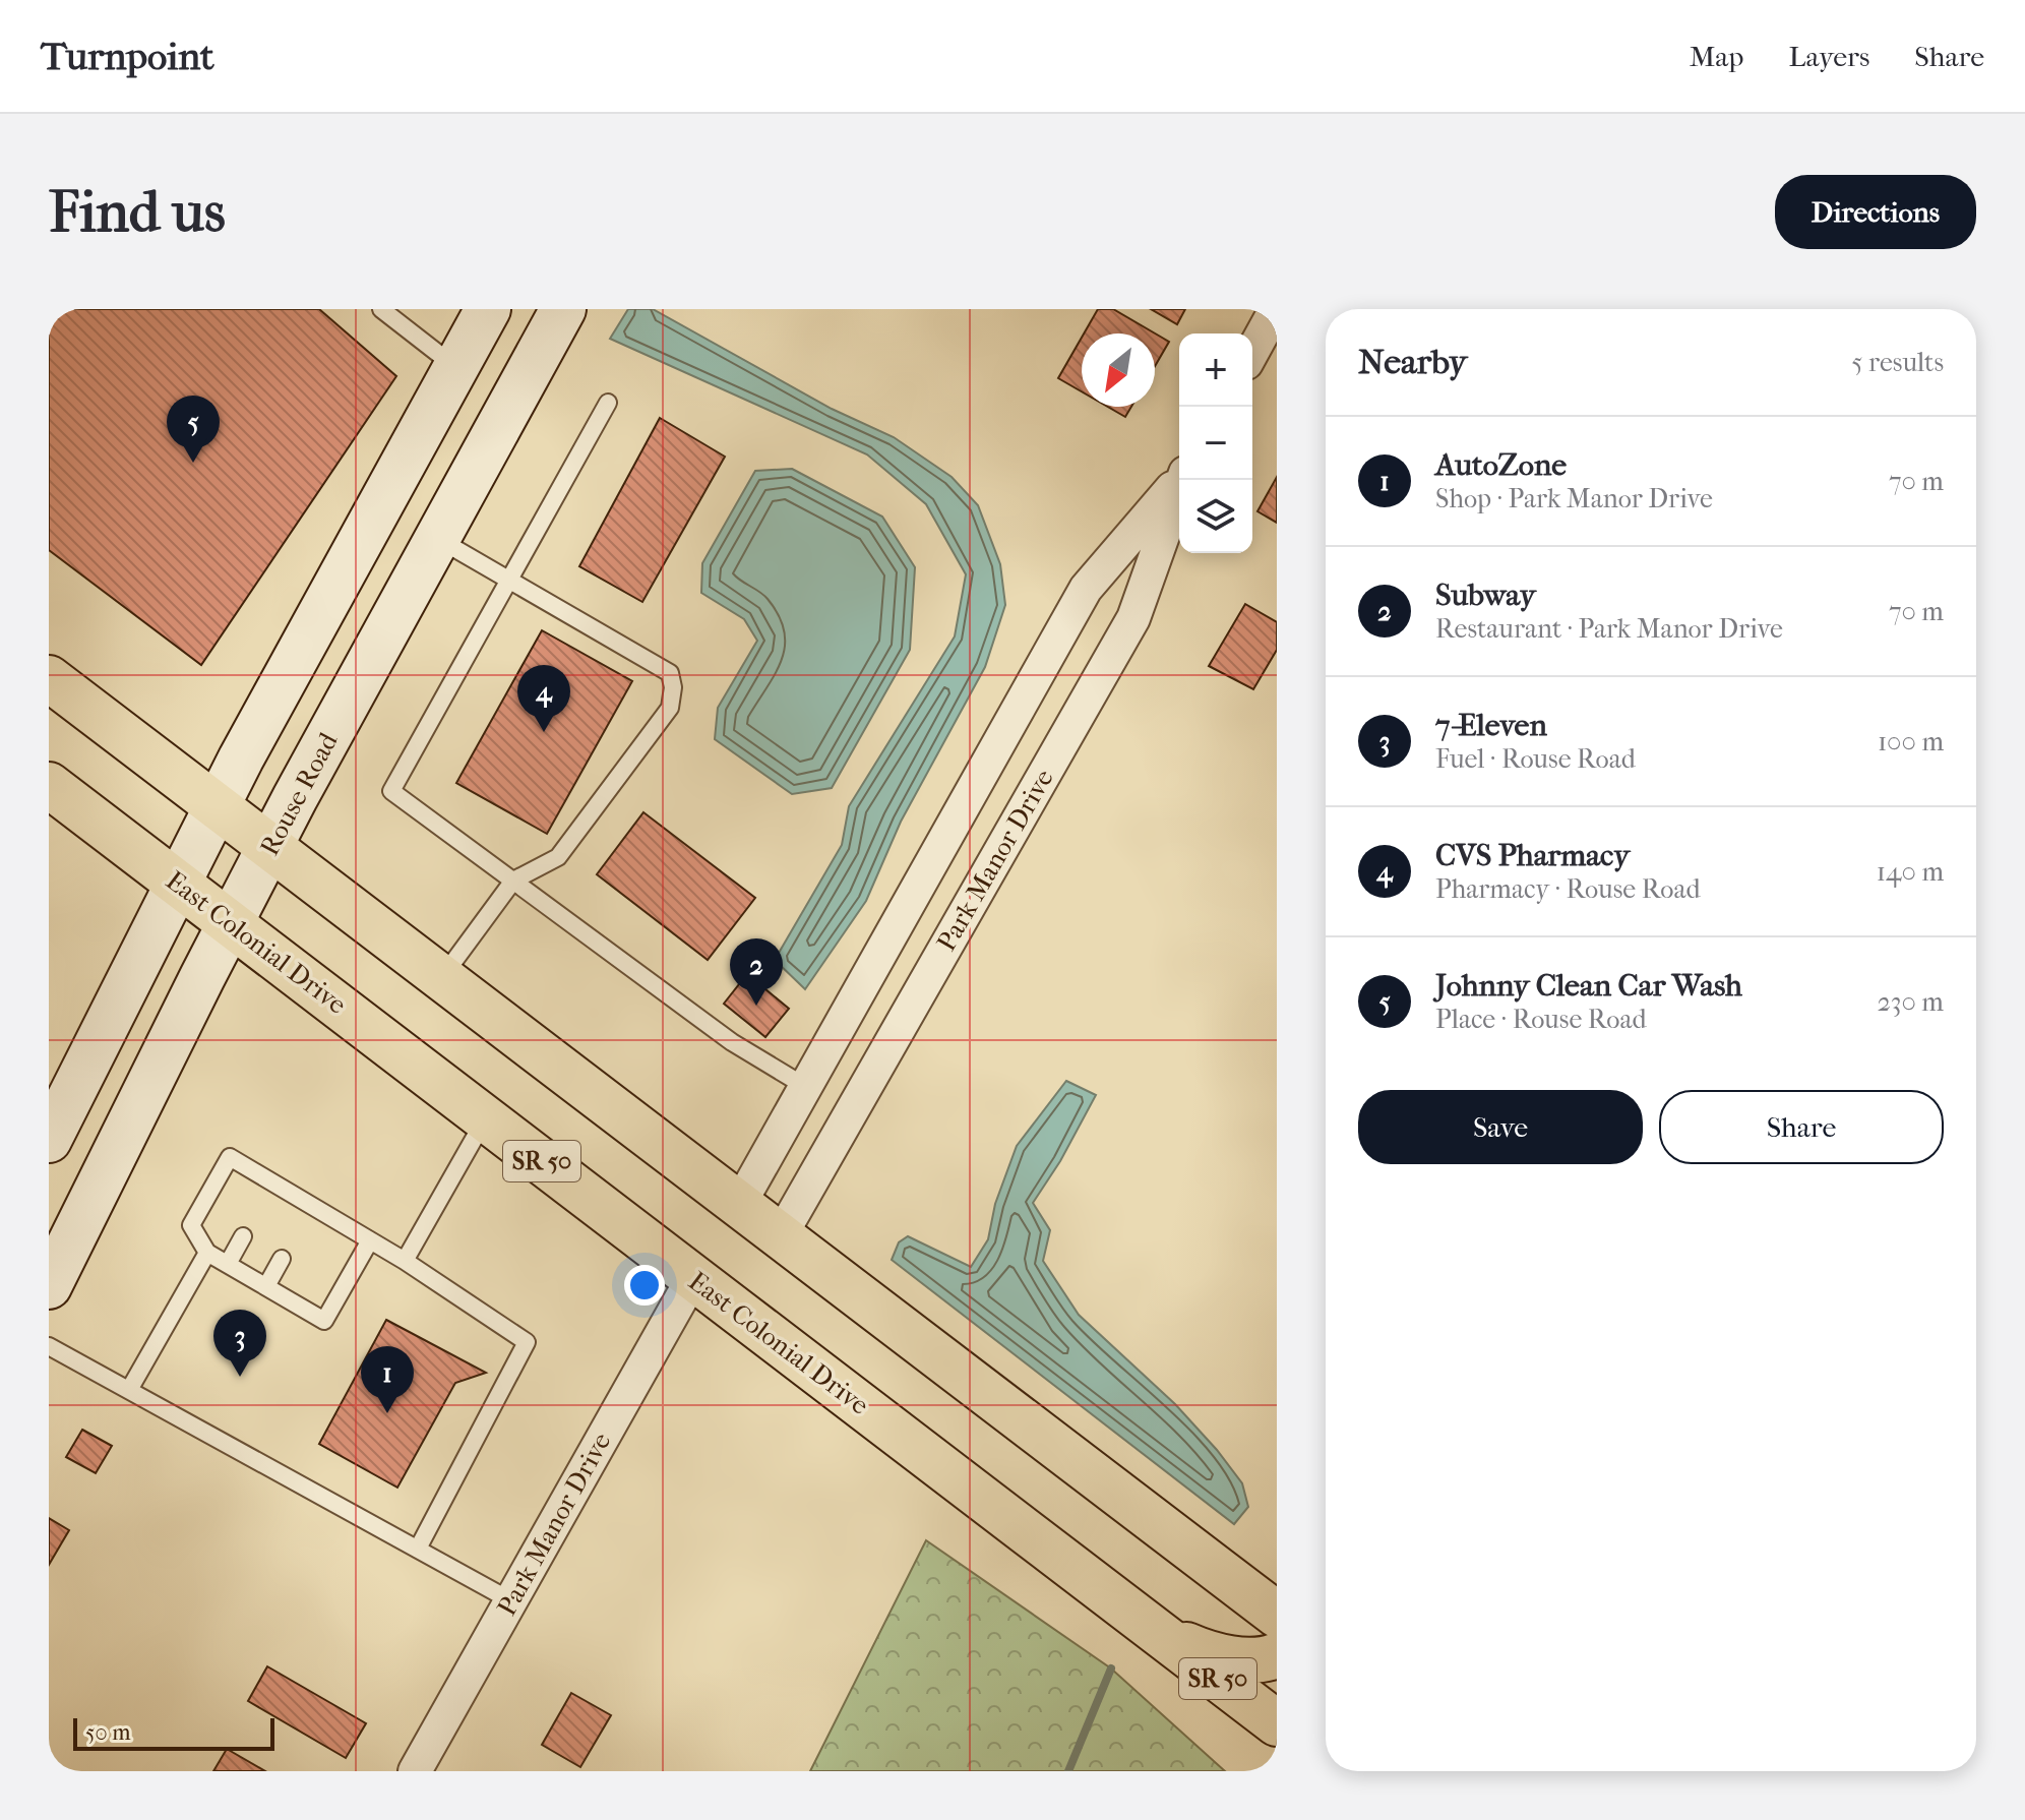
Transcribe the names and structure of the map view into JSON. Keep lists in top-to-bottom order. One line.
{"streets":{"highway":["East Colonial Drive","SR 50"],"street":["Rouse Road","Park Manor Drive"]},"crossings":[["Rouse Road","East Colonial Drive"],["Park Manor Drive","East Colonial Drive"]],"scale_bar":"50 m","north":"bottom left","page":{"header":"Turnpoint","nav":["Map","Layers","Share"],"buttons":["Directions",["Save","Share"]],"title":"Find us","heading":["Nearby","5 results"],"map_buttons":["+","−"],"pins":["5","4","2","3","1"],"list":[{"mark":"1","name":"AutoZone","note":"Shop · Park Manor Drive","value":"70 m"},{"mark":"2","name":"Subway","note":"Restaurant · Park Manor Drive","value":"70 m"},{"mark":"3","name":"7-Eleven","note":"Fuel · Rouse Road","value":"100 m"},{"mark":"4","name":"CVS Pharmacy","note":"Pharmacy · Rouse Road","value":"140 m"},{"mark":"5","name":"Johnny Clean Car Wash","note":"Place · Rouse Road","value":"230 m"}],"scale":"50 m"}}
